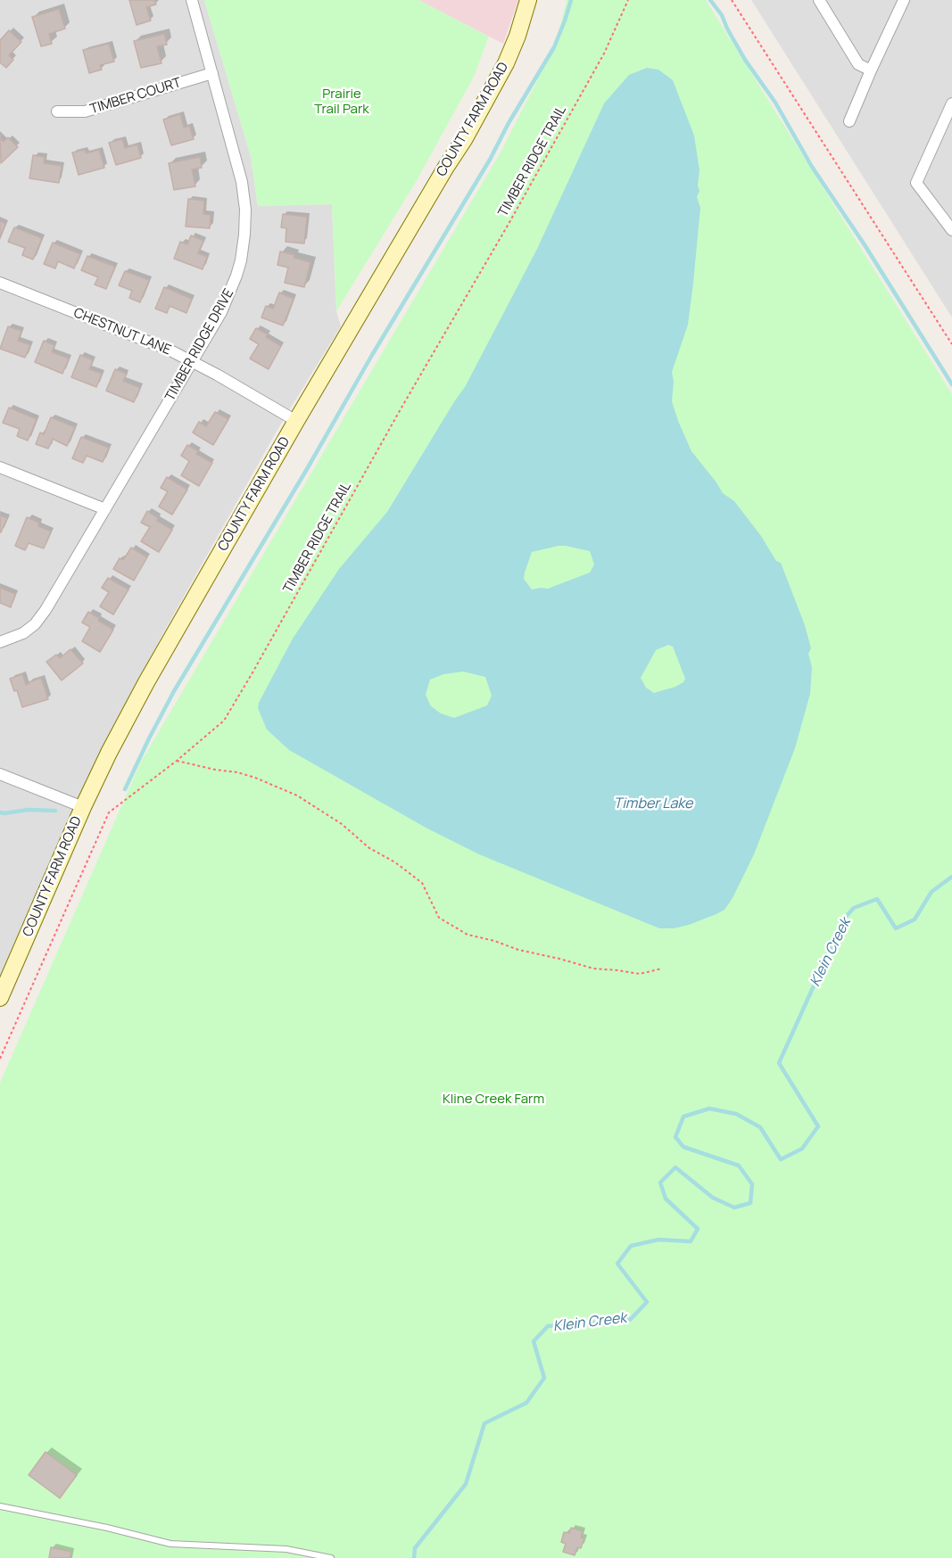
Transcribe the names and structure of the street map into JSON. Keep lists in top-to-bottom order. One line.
{"streets":{"main road":["COUNTY FARM ROAD"],"street":["TIMBER COURT","CHESTNUT LANE","TIMBER RIDGE DRIVE"],"path":["TIMBER RIDGE TRAIL"]},"crossings":[["TIMBER COURT","TIMBER RIDGE DRIVE"],["COUNTY FARM ROAD","CHESTNUT LANE"],["CHESTNUT LANE","TIMBER RIDGE DRIVE"]],"water":["Timber Lake","Klein Creek"],"parks":["Prairie Trail Park","Kline Creek Farm"]}
